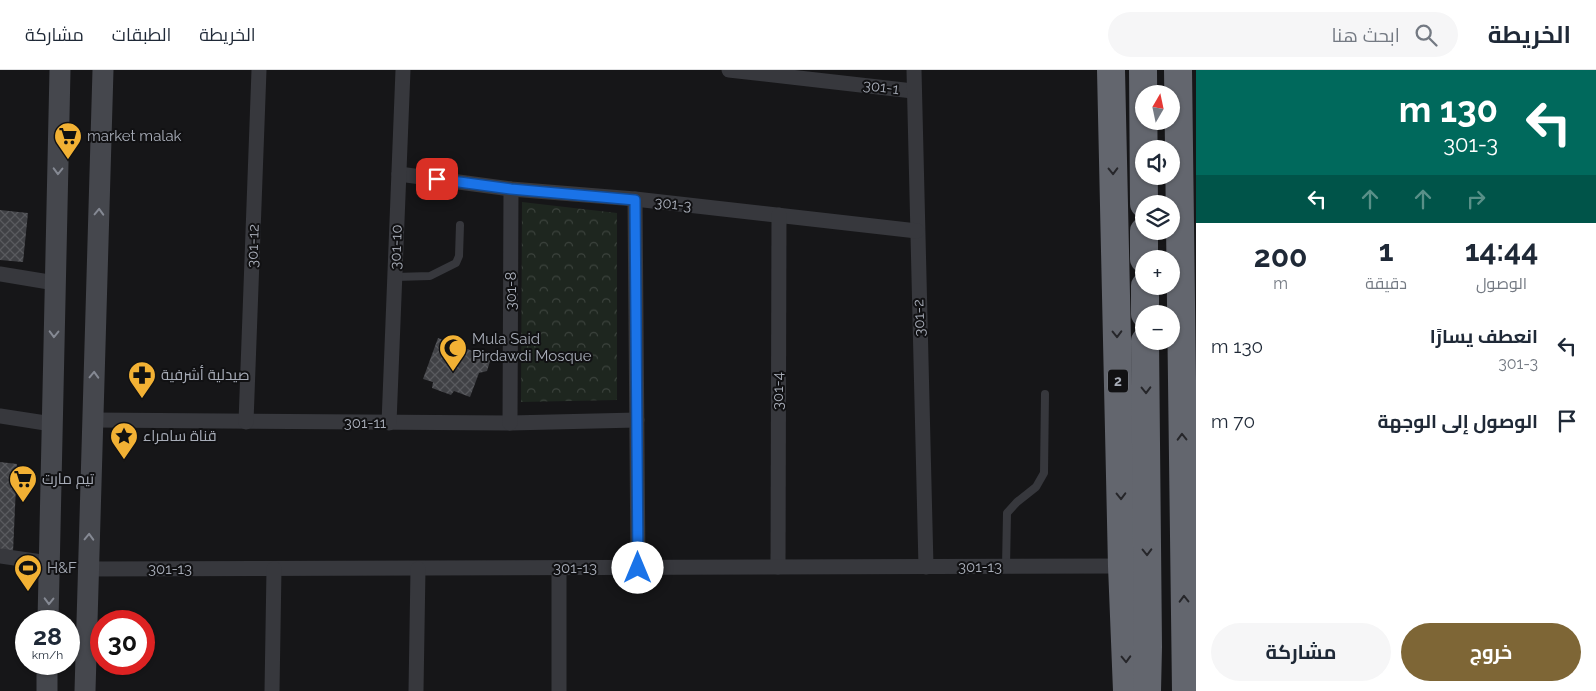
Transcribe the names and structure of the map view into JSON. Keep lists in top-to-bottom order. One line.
{"streets":{"highway":["2"],"street":["301-1","301-3","301-12","301-10","301-8","301-2","301-4","301-11","301-13"]},"crossings":[["301-1","301-2"],["301-3","301-10"],["301-3","301-8"],["301-3","301-2"],["301-3","301-4"],["301-12","301-11"],["301-10","301-11"],["301-8","301-11"],["301-2","301-13"],["2","301-13"],["301-4","301-13"]],"places":{"supermarket":["market malak","تیم مارت"],"mosque":["Mula Said Pirdawdi Mosque"],"pharmacy":["صيدلية أشرفية"],"place":["قناة سامراء"],"sports":["H&F"]},"north":"top","page":{"header":"الخريطة","search":"ابحث هنا","nav":["الخريطة","الطبقات","مشاركة"],"turn":["130 m","301-3"],"map_buttons":["+","−"],"eta":["14:44","الوصول","1","دقيقة","200","m"],"list":[{"name":"انعطف يسارًا","note":"301-3","value":"130 m"},{"name":"الوصول إلى الوجهة","value":"70 m"}],"speed":"28 km/h","limit":"30","buttons":["خروج","مشاركة"]}}
